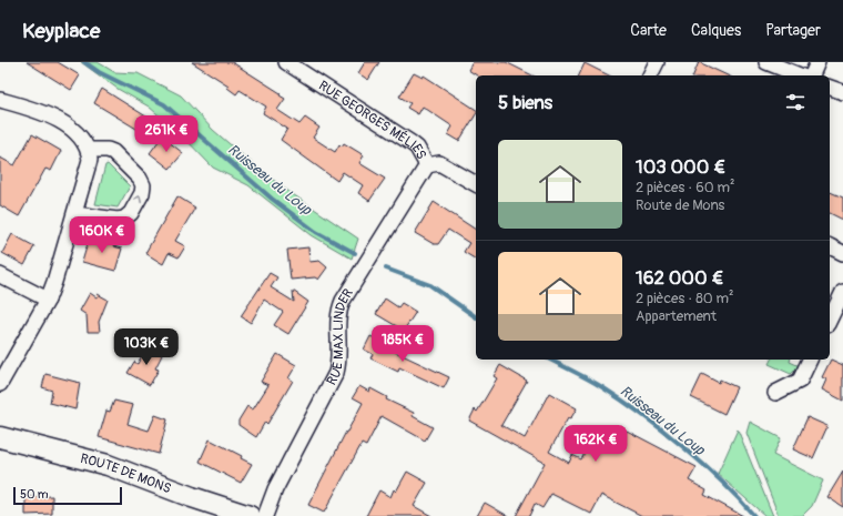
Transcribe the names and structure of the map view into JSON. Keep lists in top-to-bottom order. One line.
{"streets":{"main road":["ROUTE DE MONS"],"street":["RUE GEORGES MÉLIES","RUE MAX LINDER"]},"crossings":[["RUE GEORGES MÉLIES","RUE MAX LINDER"]],"water":["Ruisseau du Loup"],"scale_bar":"50 m","page":{"header":"Keyplace","nav":["Carte","Calques","Partager"],"heading":"5 biens","price":["261K €","160K €","185K €","103K €","162K €"],"list":[{"name":"103 000 €","note":"2 pièces · 60 m² · Route de Mons"},{"name":"162 000 €","note":"2 pièces · 80 m² · Appartement"}],"scale":"50 m"}}
